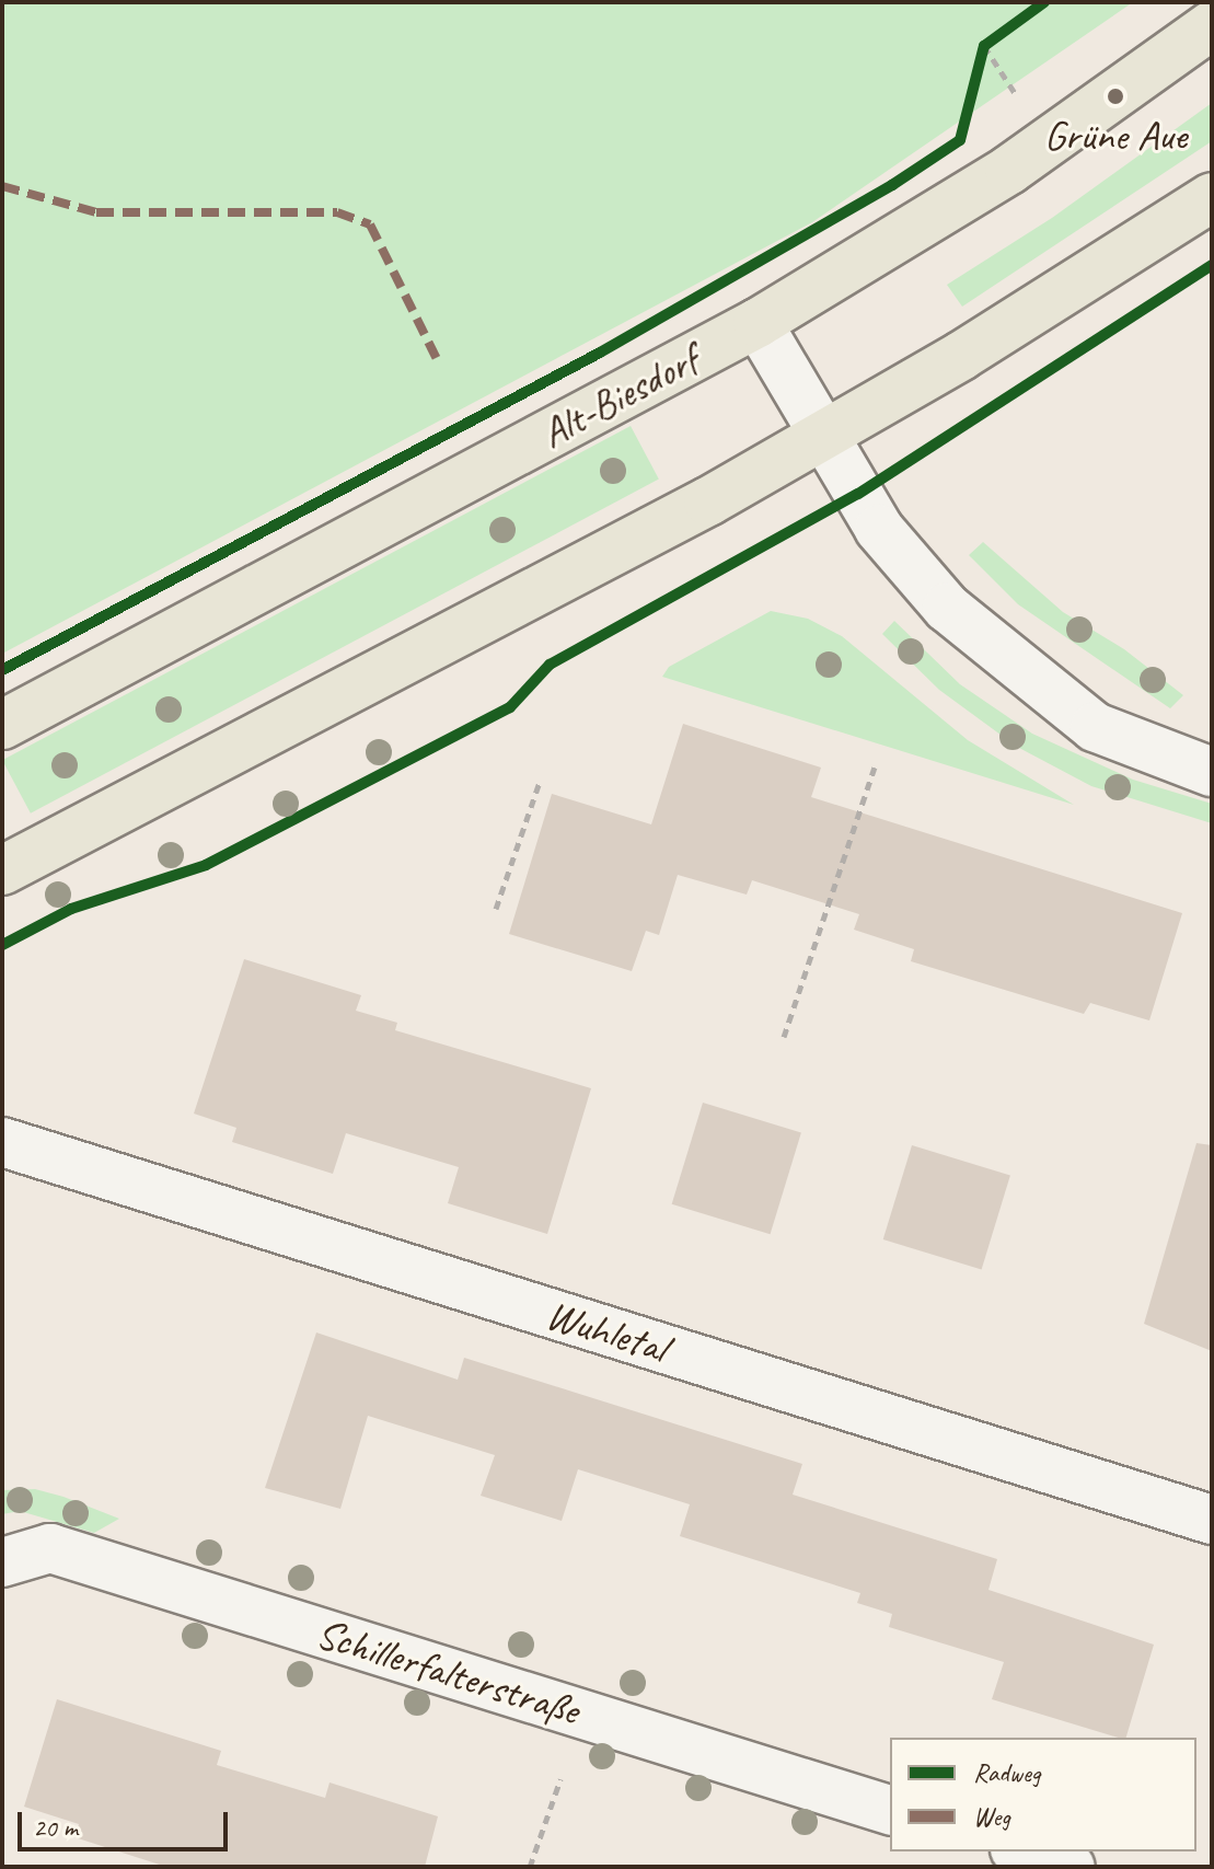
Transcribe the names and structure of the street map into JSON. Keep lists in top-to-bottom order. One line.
{"streets":{"main road":["Alt-Biesdorf"],"street":["Wuhletal","Schillerfalterstraße"]},"places":["Grüne Aue"],"legend":["Radweg","Weg"],"scale_bar":"20 m"}
